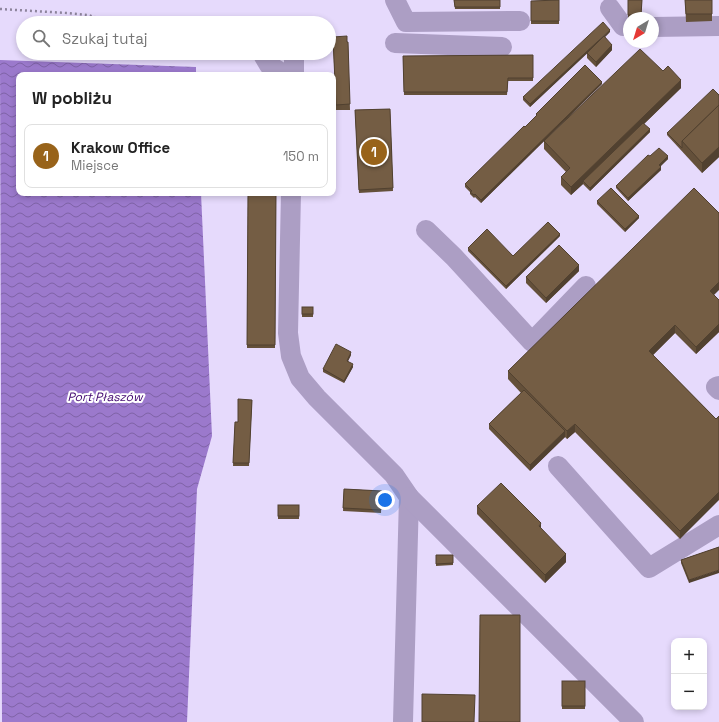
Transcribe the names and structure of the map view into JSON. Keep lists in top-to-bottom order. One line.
{"water":["Port Płaszów"],"north":"bottom left","page":{"search":"Szukaj tutaj","heading":"W pobliżu","list":[{"mark":"1","name":"Krakow Office","note":"Miejsce","value":"150 m"}],"pins":"1","map_buttons":["+","−"]}}
